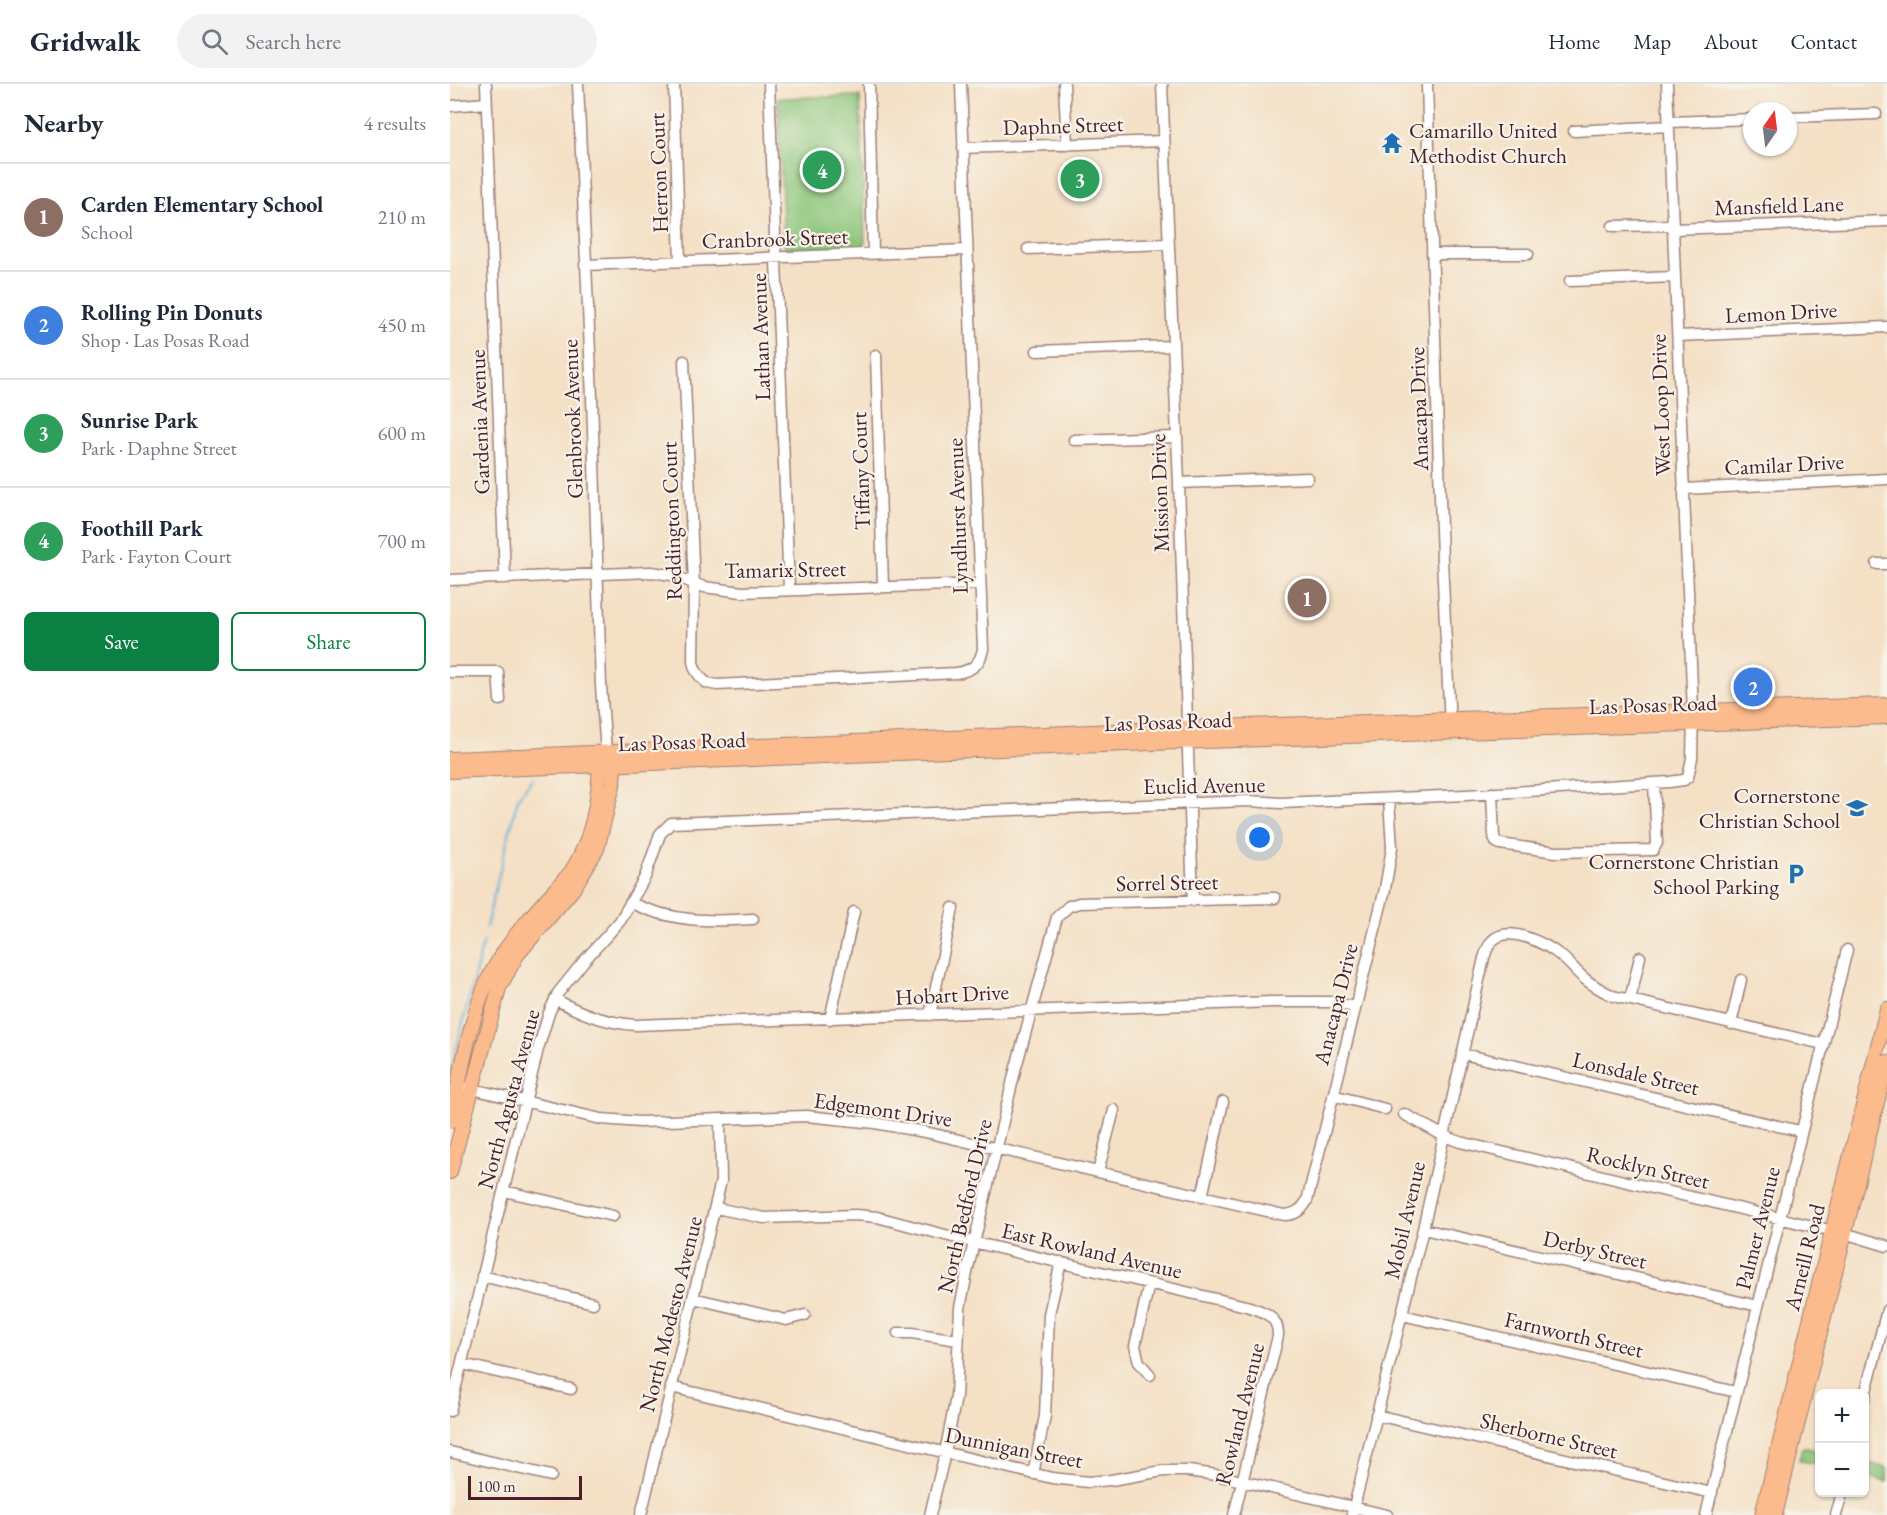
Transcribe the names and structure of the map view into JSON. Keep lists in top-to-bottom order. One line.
{"streets":{"main road":["Las Posas Road","Arneill Road"],"street":["Daphne Street","Herron Court","Mansfield Lane","Cranbrook Street","Lemon Drive","Lathan Avenue","West Loop Drive","Anacapa Drive","Glenbrook Avenue","Gardenia Avenue","Camilar Drive","Tiffany Court","Mission Drive","Lyndhurst Avenue","Reddington Court","Tamarix Street","Euclid Avenue","Sorrel Street","Hobart Drive","Lonsdale Street","North Agusta Avenue","Edgemont Drive","Rocklyn Street","North Bedford Drive","Mobil Avenue","Palmer Avenue","Derby Street","East Rowland Avenue","North Modesto Avenue","Farnworth Street","Rowland Avenue","Sherborne Street","Dunnigan Street"]},"crossings":[["Daphne Street","Mission Drive"],["Daphne Street","Lyndhurst Avenue"],["Herron Court","Cranbrook Street"],["Mansfield Lane","West Loop Drive"],["Cranbrook Street","Lathan Avenue"],["Cranbrook Street","Glenbrook Avenue"],["Cranbrook Street","Lyndhurst Avenue"],["Lemon Drive","West Loop Drive"],["Lathan Avenue","Tamarix Street"],["West Loop Drive","Camilar Drive"],["West Loop Drive","Las Posas Road"],["West Loop Drive","Euclid Avenue"],["Anacapa Drive","Las Posas Road"],["Anacapa Drive","Euclid Avenue"],["Anacapa Drive","Hobart Drive"],["Anacapa Drive","Edgemont Drive"],["Glenbrook Avenue","Tamarix Street"],["Glenbrook Avenue","Las Posas Road"],["Gardenia Avenue","Tamarix Street"],["Tiffany Court","Tamarix Street"],["Mission Drive","Las Posas Road"],["Mission Drive","Euclid Avenue"],["Mission Drive","Sorrel Street"],["Lyndhurst Avenue","Reddington Court"],["Lyndhurst Avenue","Tamarix Street"],["Reddington Court","Tamarix Street"],["Las Posas Road","Euclid Avenue"],["Euclid Avenue","North Agusta Avenue"],["Sorrel Street","North Bedford Drive"],["Hobart Drive","North Agusta Avenue"],["Hobart Drive","North Bedford Drive"],["Lonsdale Street","Mobil Avenue"],["Lonsdale Street","Palmer Avenue"],["North Agusta Avenue","Edgemont Drive"],["Edgemont Drive","North Bedford Drive"],["Edgemont Drive","North Modesto Avenue"],["Rocklyn Street","Mobil Avenue"],["Rocklyn Street","Palmer Avenue"],["Rocklyn Street","Arneill Road"],["North Bedford Drive","East Rowland Avenue"],["North Bedford Drive","Dunnigan Street"],["Mobil Avenue","Derby Street"],["Mobil Avenue","Farnworth Street"],["Mobil Avenue","Sherborne Street"],["Mobil Avenue","Dunnigan Street"],["Palmer Avenue","Derby Street"],["Palmer Avenue","Farnworth Street"],["Palmer Avenue","Sherborne Street"],["East Rowland Avenue","North Modesto Avenue"],["East Rowland Avenue","Rowland Avenue"],["North Modesto Avenue","Dunnigan Street"],["Rowland Avenue","Dunnigan Street"]],"places":{"temple":["Camarillo United Methodist Church"],"school or university":["Cornerstone Christian School"],"parking":["Cornerstone Christian School Parking"]},"scale_bar":"100 m","north":"top","page":{"header":"Gridwalk","search":"Search here","nav":["Home","Map","About","Contact"],"heading":["Nearby","4 results"],"pins":["4","3","1","2"],"list":[{"mark":"1","name":"Carden Elementary School","note":"School","value":"210 m"},{"mark":"2","name":"Rolling Pin Donuts","note":"Shop · Las Posas Road","value":"450 m"},{"mark":"3","name":"Sunrise Park","note":"Park · Daphne Street","value":"600 m"},{"mark":"4","name":"Foothill Park","note":"Park · Fayton Court","value":"700 m"}],"buttons":["Save","Share"],"map_buttons":["+","−"],"scale":"100 m"}}
